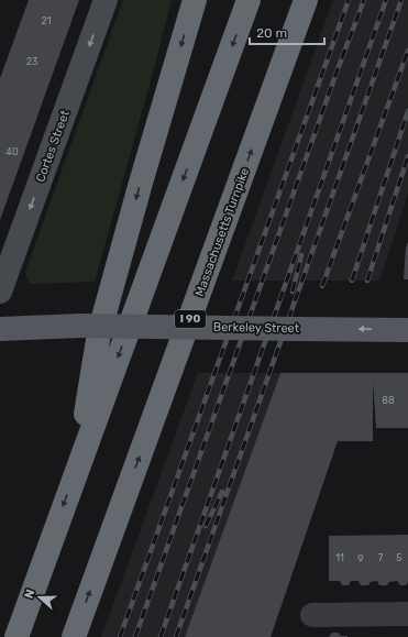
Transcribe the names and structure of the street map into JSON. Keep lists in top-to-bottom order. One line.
{"streets":{"highway":["Massachusetts Turnpike","I 90"],"main road":["Berkeley Street"],"street":["Cortes Street"]},"one_way":["Cortes Street","Berkeley Street"],"house_numbers":["21","23","40","88","11","7","5","9"],"scale_bar":"20 m","north":"left"}
